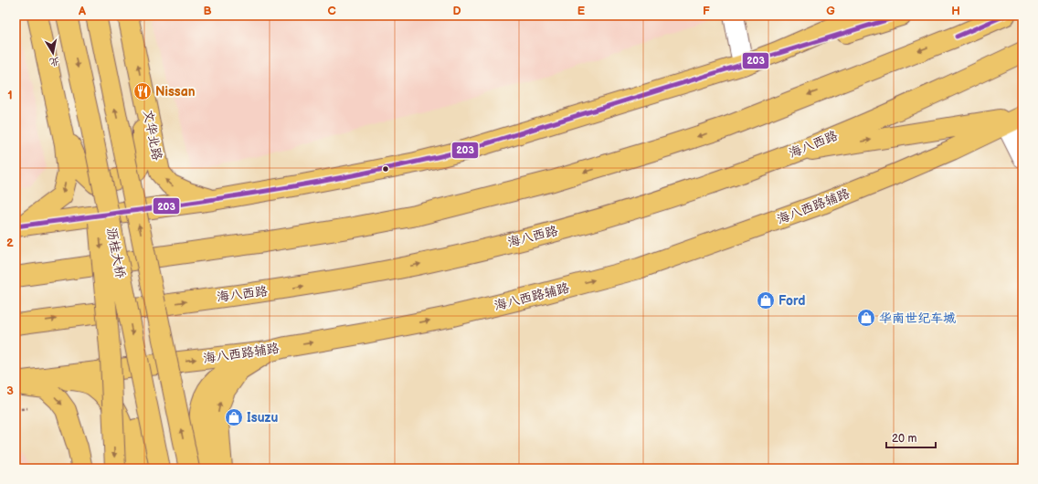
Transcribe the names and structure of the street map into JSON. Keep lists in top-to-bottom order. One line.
{"streets":{"main road":["文华北路","海八西路","海八西路辅路","沥桂大桥"]},"places":{"restaurant":["Nissan"],"shop":["Ford","华南世纪车城","Isuzu"]},"lines":["transit line 203"],"scale_bar":"20 m","north":"bottom","grid":{"columns":["A","B","C","D","E","F","G","H"],"rows":["1","2","3"]}}
